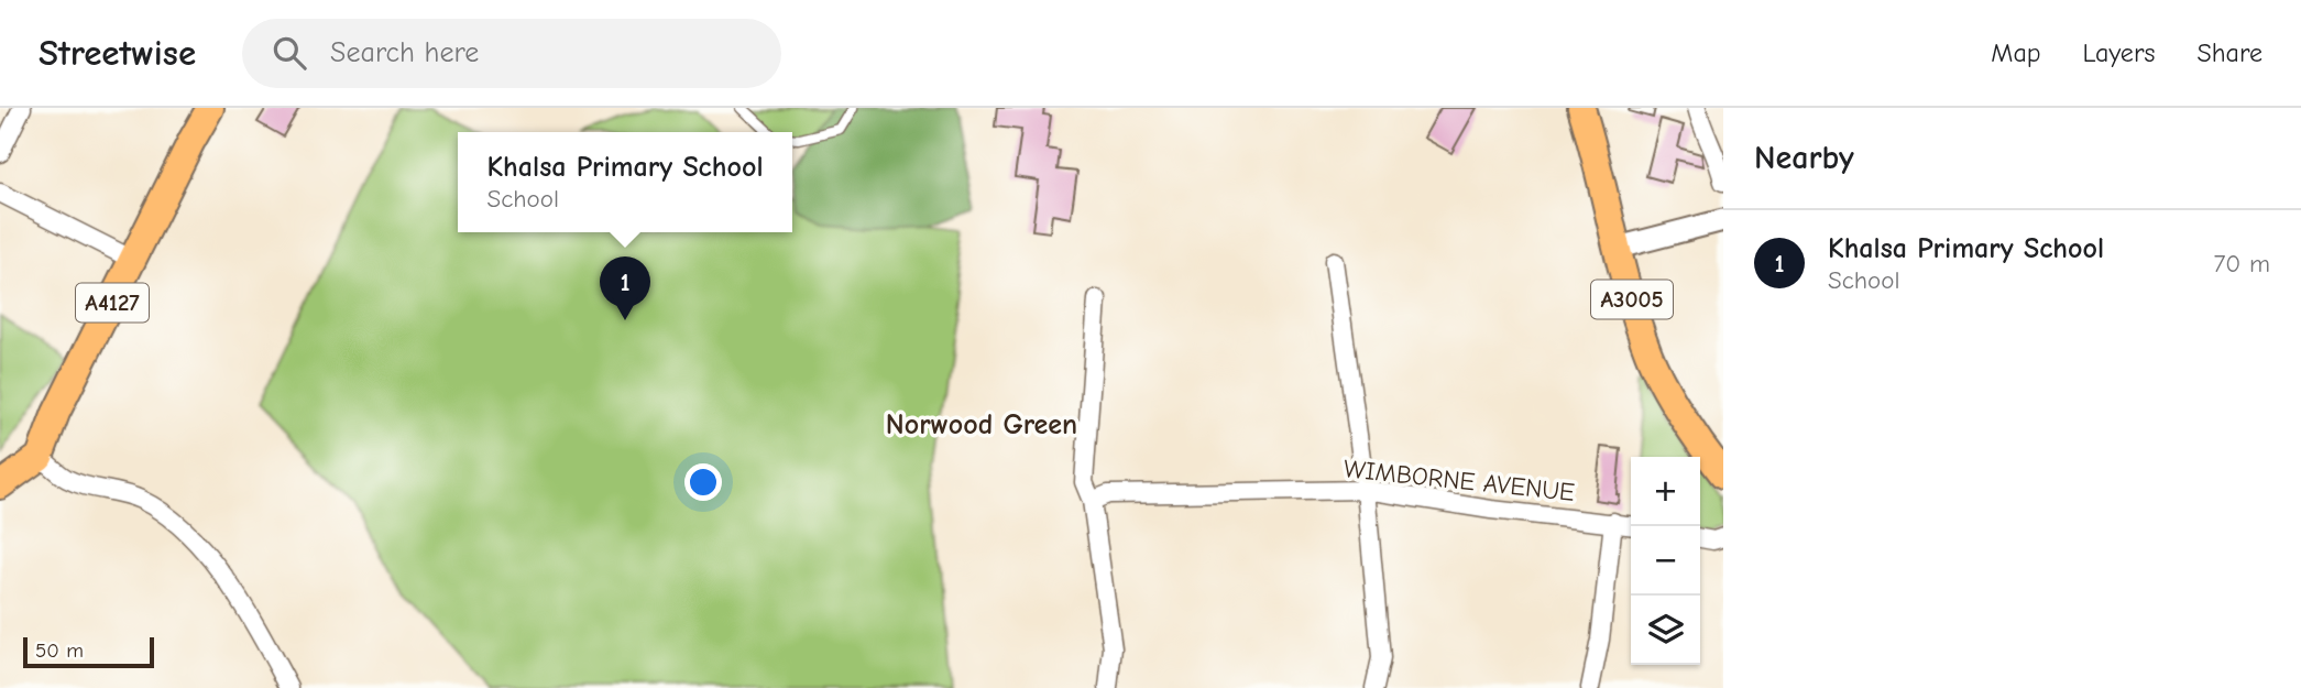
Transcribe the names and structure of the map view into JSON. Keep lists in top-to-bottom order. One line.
{"streets":{"main road":["A3005","A4127"],"street":["WIMBORNE AVENUE"]},"districts":["Norwood Green"],"scale_bar":"50 m","page":{"header":"Streetwise","search":"Search here","nav":["Map","Layers","Share"],"heading":"Nearby","popup":["Khalsa Primary School","School"],"list":[{"mark":"1","name":"Khalsa Primary School","note":"School","value":"70 m"}],"pins":"1","map_buttons":["+","−"],"scale":"50 m"}}
